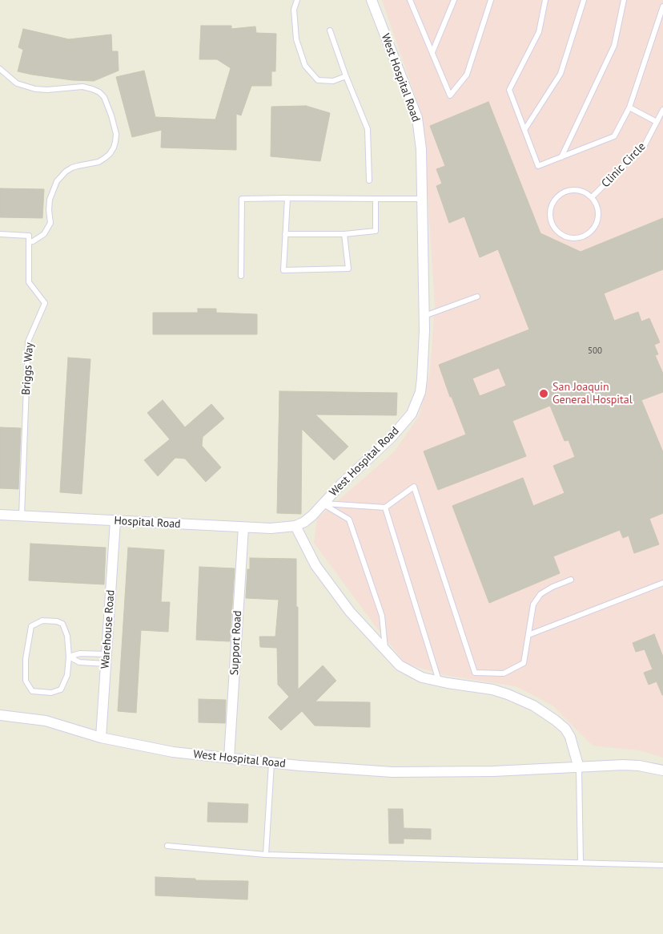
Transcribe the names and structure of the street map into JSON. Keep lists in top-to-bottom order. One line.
{"streets":{"street":["West Hospital Road","Hospital Road","Warehouse Road","Support Road"],"lane":["Clinic Circle","Briggs Way"]},"crossings":[["West Hospital Road","Hospital Road"],["West Hospital Road","Warehouse Road"],["West Hospital Road","Support Road"],["Briggs Way","Hospital Road"],["Hospital Road","Warehouse Road"],["Hospital Road","Support Road"]],"places":["San Joaquin General Hospital"],"house_numbers":["500"]}
